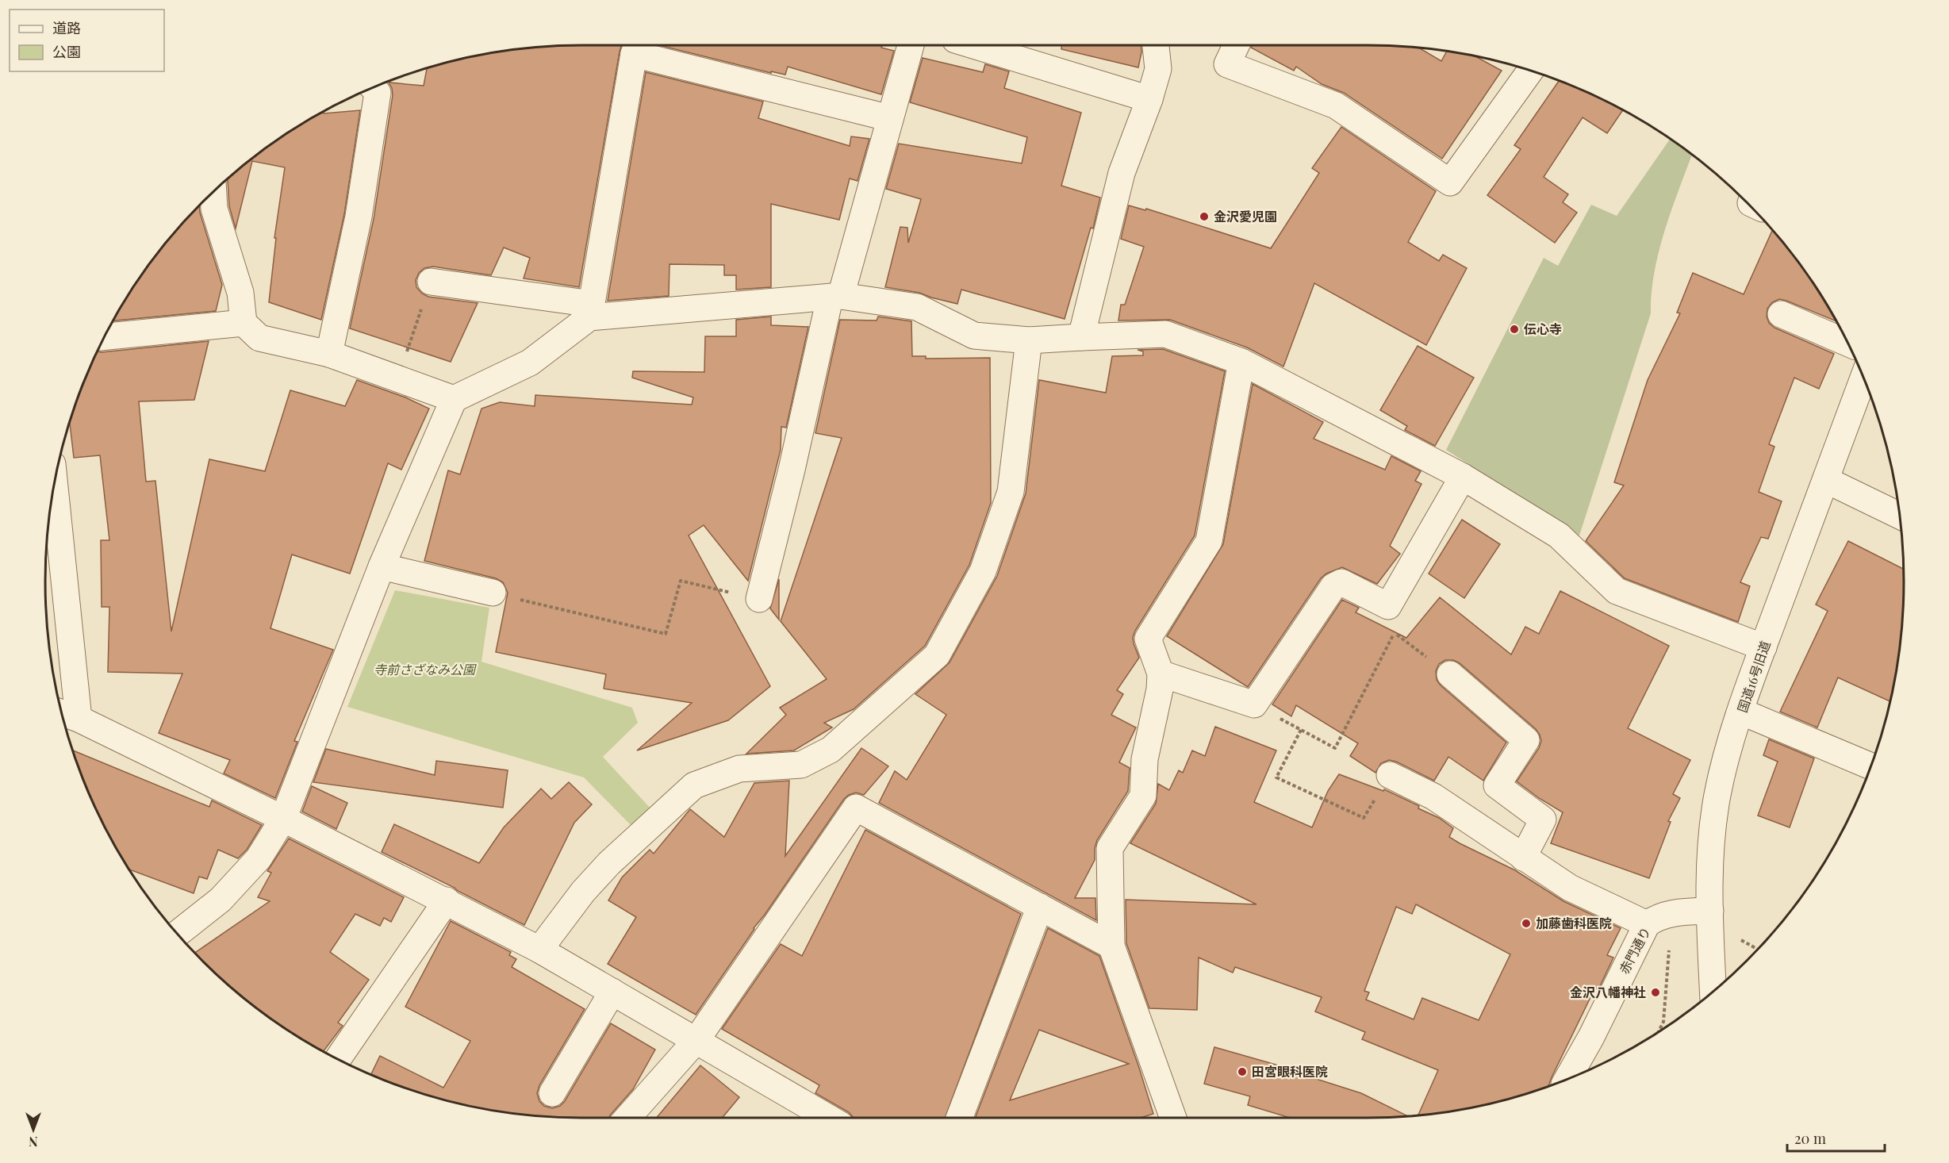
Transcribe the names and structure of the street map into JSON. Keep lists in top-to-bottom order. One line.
{"streets":{"street":["国道16号旧道","赤門通り"]},"crossings":[["国道16号旧道","赤門通り"]],"parks":["寺前さざなみ公園"],"places":["金沢愛児園","伝心寺","加藤歯科医院","金沢八幡神社","田宮眼科医院"],"legend":["道路","公園"],"scale_bar":"20 m","north":"bottom"}
